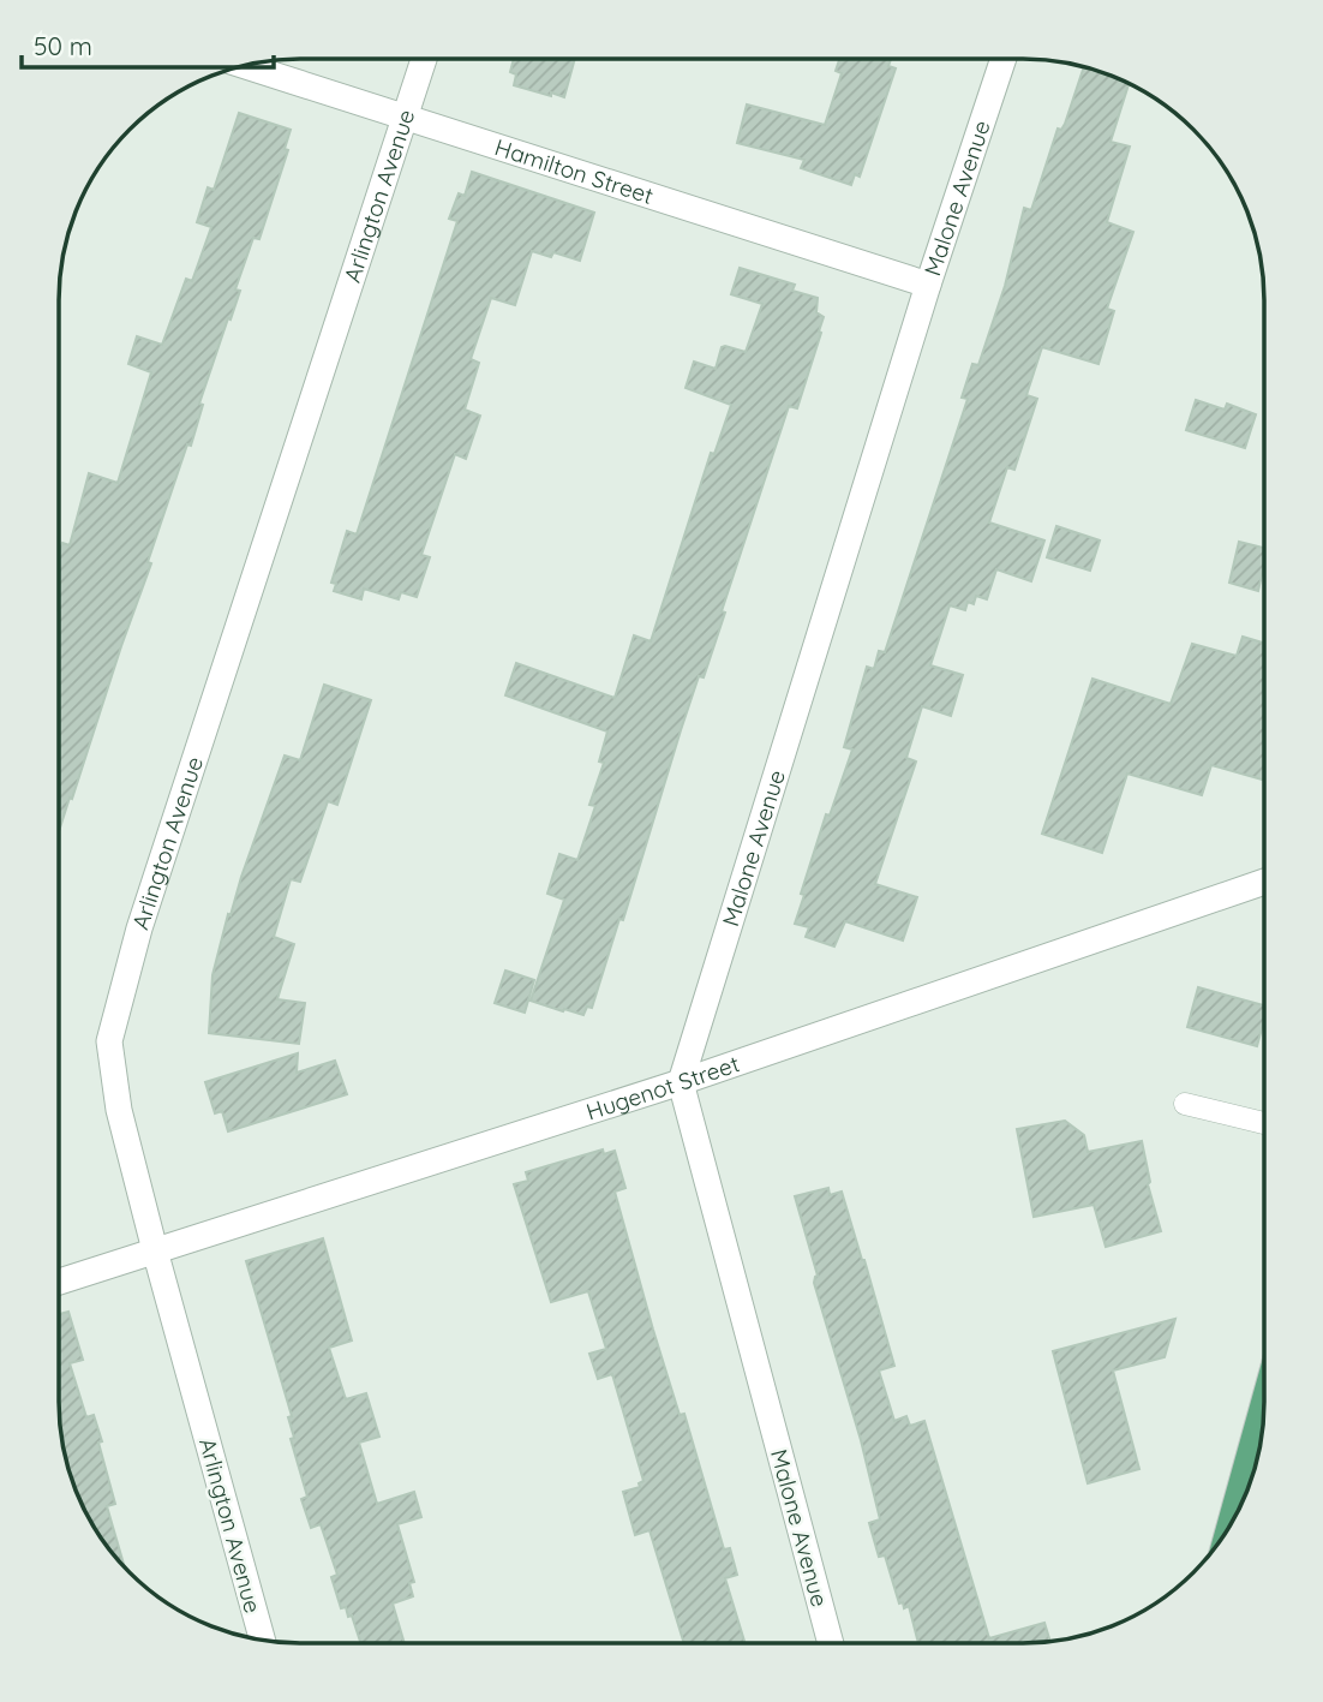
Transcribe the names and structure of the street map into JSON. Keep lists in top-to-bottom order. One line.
{"streets":{"street":["Hamilton Street","Arlington Avenue","Malone Avenue","Hugenot Street"]},"crossings":[["Hamilton Street","Arlington Avenue"],["Hamilton Street","Malone Avenue"],["Arlington Avenue","Hugenot Street"],["Malone Avenue","Hugenot Street"]],"scale_bar":"50 m"}
